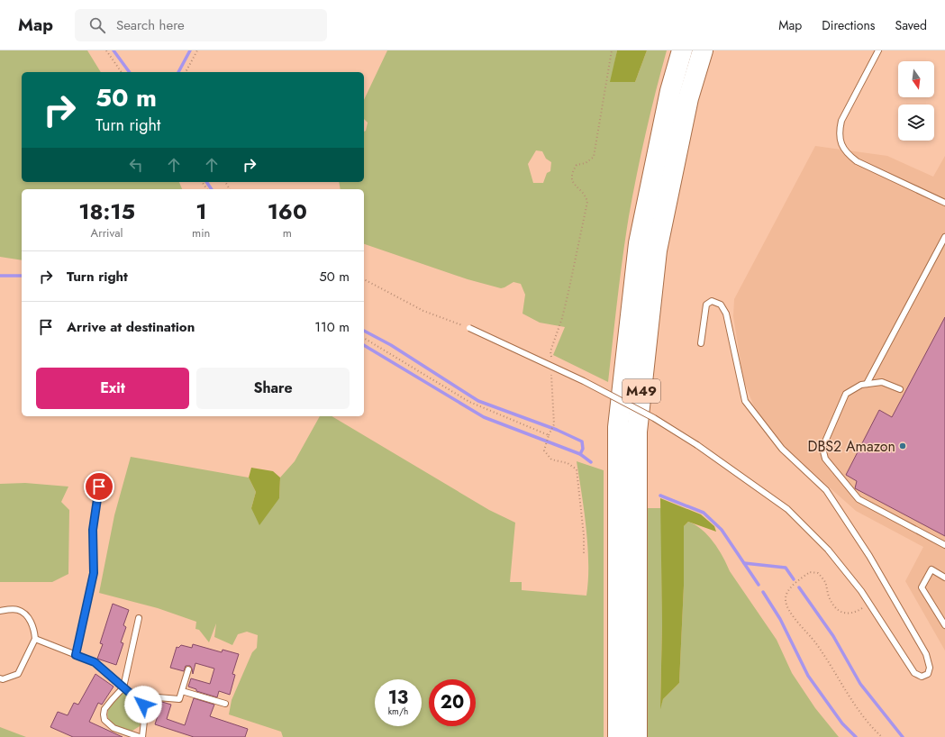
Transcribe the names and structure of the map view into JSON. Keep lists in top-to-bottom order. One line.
{"streets":{"highway":["M49"]},"places":["DBS2 Amazon"],"north":"bottom","page":{"header":"Map","search":"Search here","nav":["Map","Directions","Saved"],"turn":["50 m","Turn right"],"eta":["18:15","Arrival","1","min","160","m"],"list":[{"name":"Turn right","value":"50 m"},{"name":"Arrive at destination","value":"110 m"}],"buttons":["Exit","Share"],"speed":"13 km/h","limit":"20"}}
